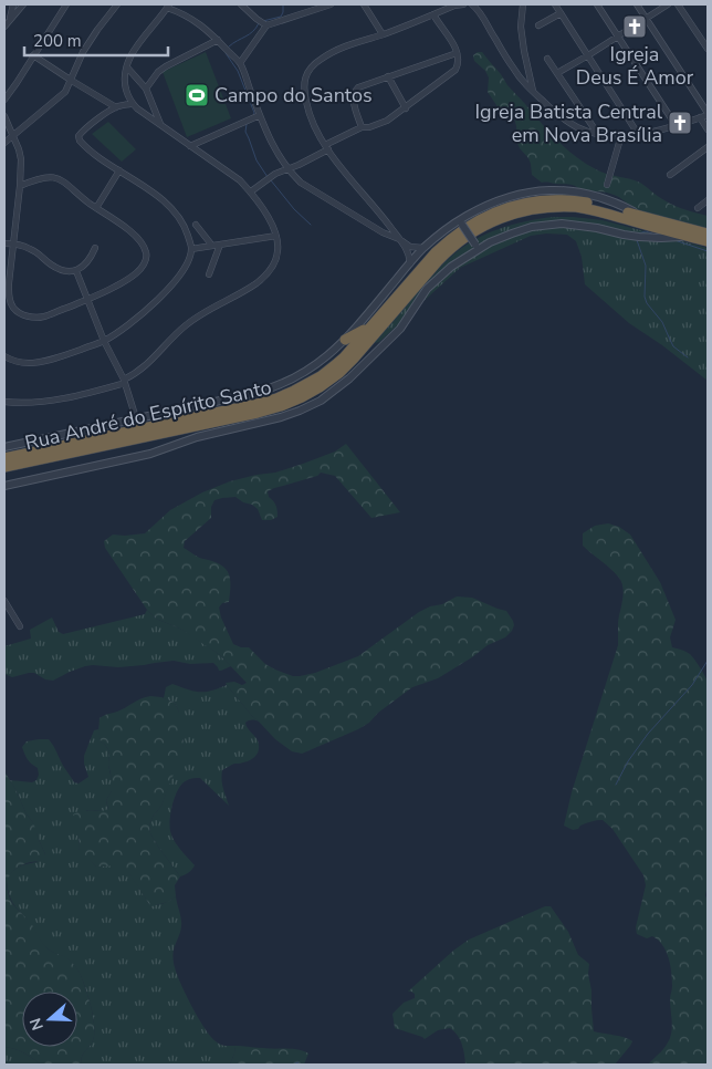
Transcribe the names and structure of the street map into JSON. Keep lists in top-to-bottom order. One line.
{"streets":{"street":["Rua André do Espírito Santo"]},"places":{"church":["Igreja Deus É Amor","Igreja Batista Central em Nova Brasília"],"sports":["Campo do Santos"]},"scale_bar":"200 m","north":"left"}
